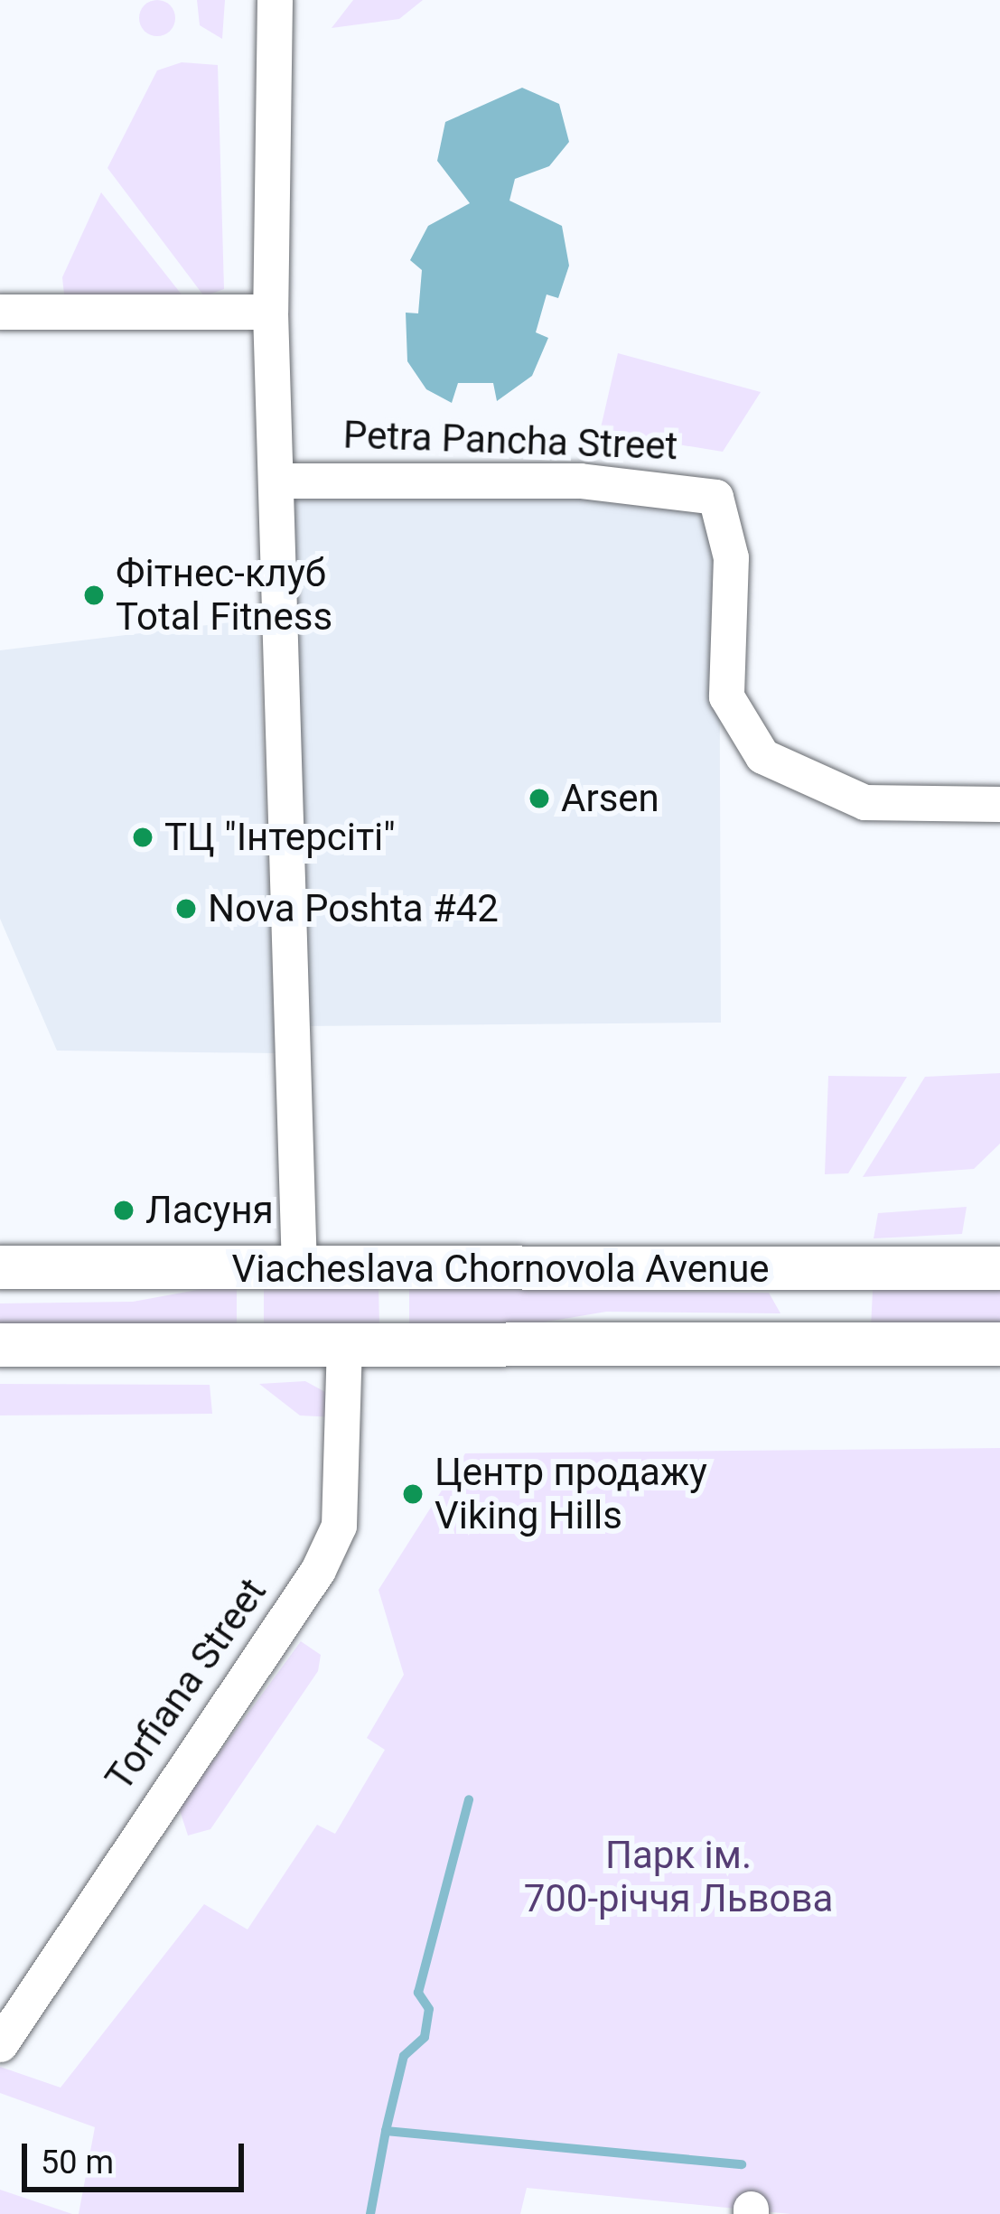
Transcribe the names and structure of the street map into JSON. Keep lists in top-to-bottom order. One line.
{"streets":{"main road":["Viacheslava Chornovola Avenue"],"street":["Petra Pancha Street","Torfiana Street"]},"crossings":[["Viacheslava Chornovola Avenue","Torfiana Street"]],"parks":["Парк ім. 700-річчя Львова"],"places":["Фітнес-клуб Total Fitness","Arsen","ТЦ \"Інтерсіті\"","Nova Poshta #42","Ласуня","Центр продажу Viking Hills"],"scale_bar":"50 m"}
